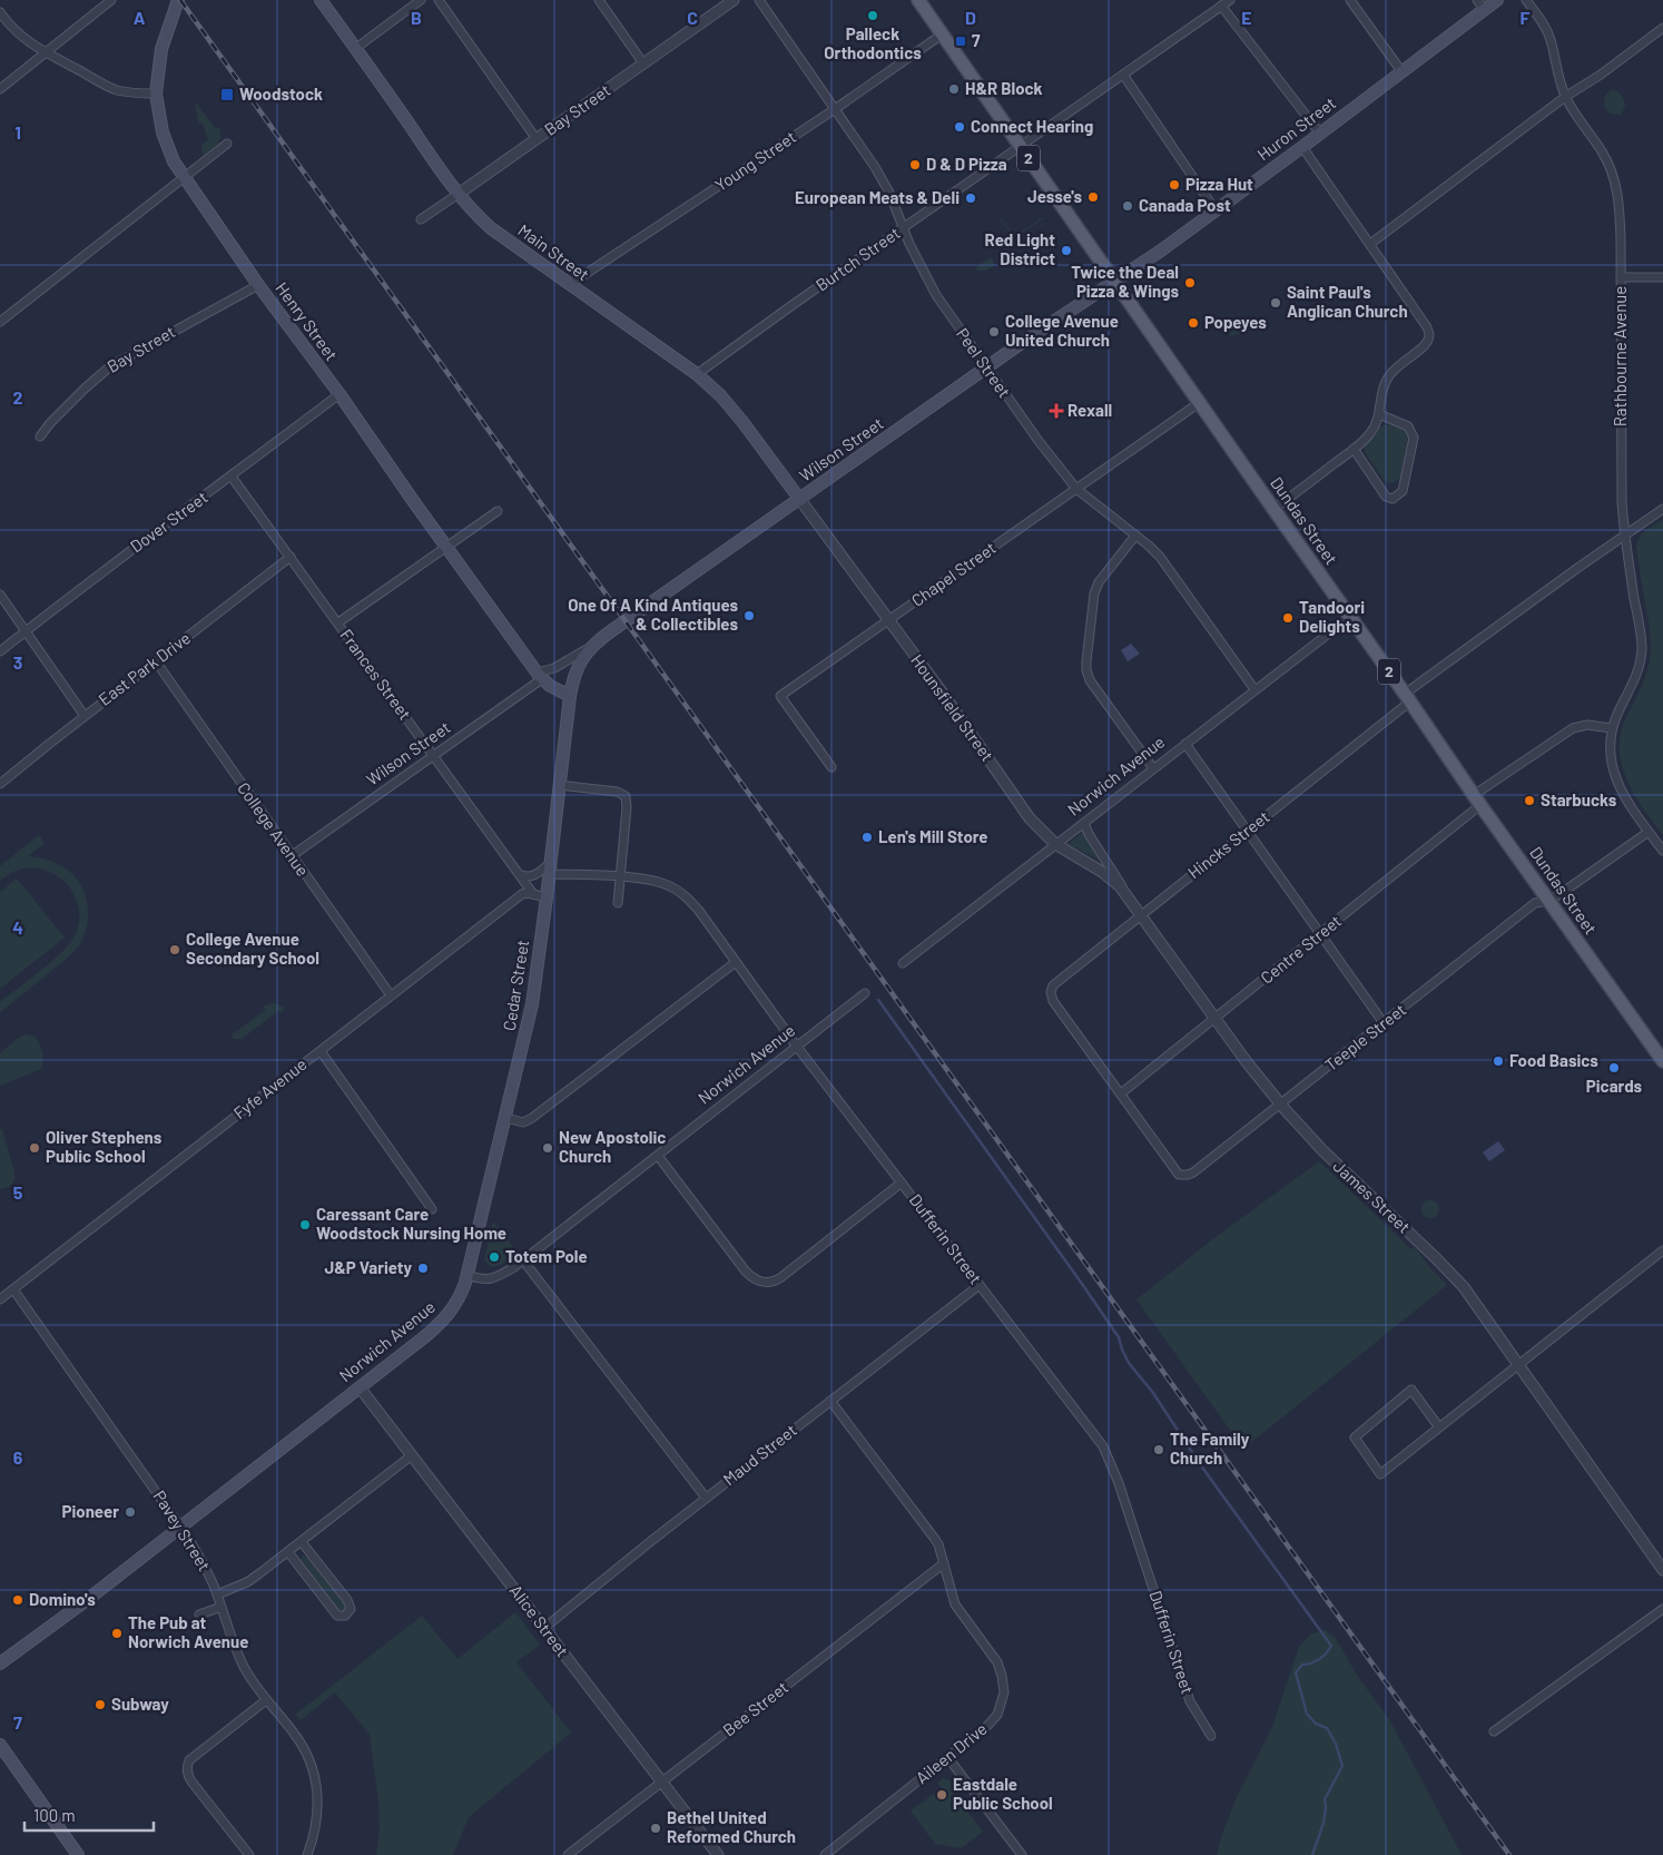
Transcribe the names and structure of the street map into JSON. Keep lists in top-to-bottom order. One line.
{"streets":{"main road":["Huron Street","2","Main Street","Henry Street","Wilson Street","Dundas Street","Norwich Avenue","Cedar Street"],"street":["Bay Street","Young Street","Burtch Street","Rathbourne Avenue","Peel Street","Dover Street","Chapel Street","East Park Drive","Frances Street","Hounsfield Street","College Avenue","Hincks Street","Centre Street","Teeple Street","Fyfe Avenue","James Street","Dufferin Street","Maud Street","Pavey Street","Alice Street","Bee Street","Aileen Drive"]},"crossings":[["Bay Street","Main Street"],["Bay Street","Henry Street"],["Huron Street","Wilson Street"],["Huron Street","Dundas Street"],["Young Street","Main Street"],["Young Street","Peel Street"],["Young Street","Dundas Street"],["Main Street","Burtch Street"],["Main Street","Wilson Street"],["Main Street","Hounsfield Street"],["Burtch Street","Peel Street"],["Burtch Street","Dundas Street"],["Henry Street","Wilson Street"],["Henry Street","Dover Street"],["Henry Street","Cedar Street"],["Rathbourne Avenue","Hincks Street"],["Rathbourne Avenue","Centre Street"],["Peel Street","Wilson Street"],["Peel Street","Chapel Street"],["Peel Street","Norwich Avenue"],["Wilson Street","Dundas Street"],["Wilson Street","Frances Street"],["Wilson Street","Hounsfield Street"],["Wilson Street","College Avenue"],["Wilson Street","Cedar Street"],["Dundas Street","Chapel Street"],["Dundas Street","Norwich Avenue"],["Dundas Street","Hincks Street"],["Dundas Street","Centre Street"],["Dundas Street","Teeple Street"],["Dover Street","Frances Street"],["Chapel Street","Hounsfield Street"],["East Park Drive","Frances Street"],["East Park Drive","College Avenue"],["Frances Street","Fyfe Avenue"],["Hounsfield Street","Norwich Avenue"],["Hounsfield Street","James Street"],["Norwich Avenue","Cedar Street"],["Norwich Avenue","James Street"],["Norwich Avenue","Dufferin Street"],["Norwich Avenue","Pavey Street"],["Norwich Avenue","Alice Street"],["College Avenue","Fyfe Avenue"],["Hincks Street","Centre Street"],["Hincks Street","Teeple Street"],["Hincks Street","James Street"],["Centre Street","Teeple Street"],["Centre Street","James Street"],["Cedar Street","Dufferin Street"],["Teeple Street","James Street"],["Fyfe Avenue","Pavey Street"],["Dufferin Street","Maud Street"],["Maud Street","Alice Street"],["Maud Street","Aileen Drive"],["Alice Street","Bee Street"],["Bee Street","Aileen Drive"]],"places":{"other":["Palleck Orthodontics","H&R Block","Connect Hearing","D & D Pizza","Pizza Hut","Jesse's","European Meats & Deli","Canada Post","Red Light District","Twice the Deal Pizza & Wings","Saint Paul's Anglican Church","Popeyes","College Avenue United Church","One Of A Kind Antiques & Collectibles","Tandoori Delights","Starbucks","Len's Mill Store","College Avenue Secondary School","Food Basics","Picards","Oliver Stephens Public School","New Apostolic Church","Caressant Care Woodstock Nursing Home","Totem Pole","J&P Variety","The Family Church","Pioneer","Domino's","The Pub at Norwich Avenue","Subway","Eastdale Public School","Bethel United Reformed Church"],"transit":["7","Woodstock"],"health":["Rexall"]},"scale_bar":"100 m","grid":{"columns":["A","B","C","D","E","F"],"rows":["1","2","3","4","5","6","7"]}}
